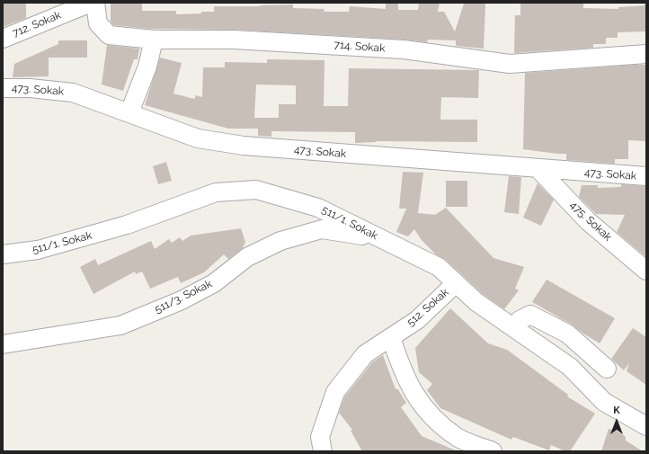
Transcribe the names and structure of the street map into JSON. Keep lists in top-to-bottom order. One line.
{"streets":{"street":["712. Sokak","714. Sokak","473. Sokak","475. Sokak","511/1. Sokak","511/3. Sokak","512. Sokak"]},"crossings":[["473. Sokak","475. Sokak"],["511/1. Sokak","511/3. Sokak"],["511/1. Sokak","512. Sokak"]],"north":"top"}
